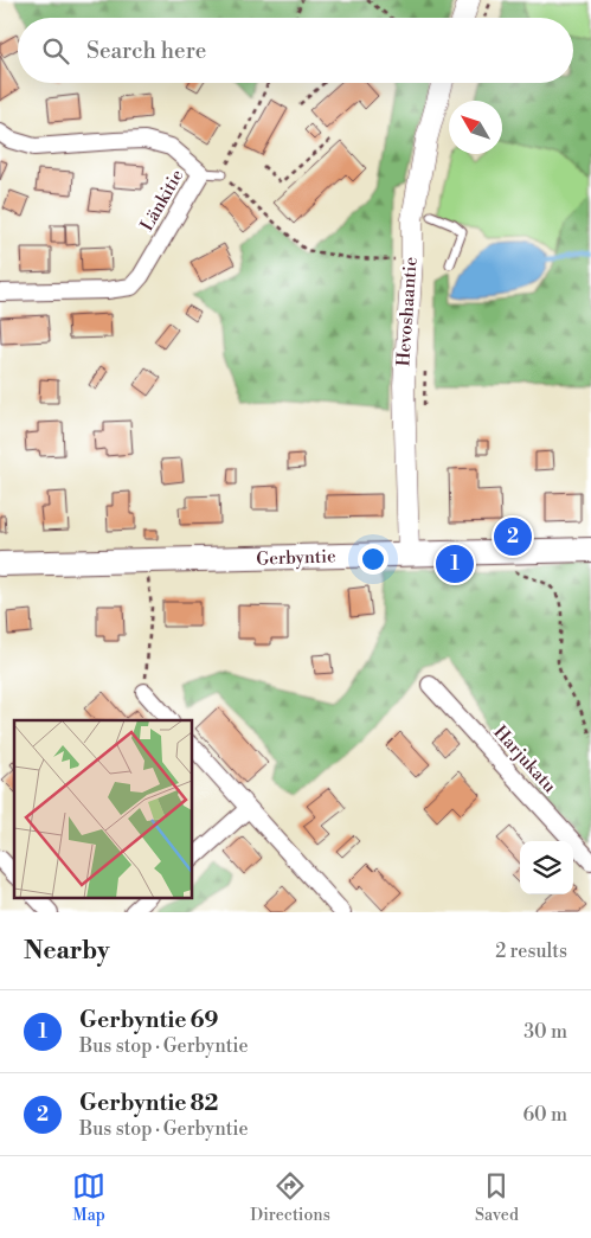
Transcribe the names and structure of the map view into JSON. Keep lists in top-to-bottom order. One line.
{"streets":{"main road":["Gerbyntie"],"street":["Länkitie","Hevoshaantie","Harjukatu"]},"crossings":[["Hevoshaantie","Gerbyntie"]],"north":"top left","page":{"search":"Search here","pins":["2","1"],"heading":["Nearby","2 results"],"list":[{"mark":"1","name":"Gerbyntie 69","note":"Bus stop · Gerbyntie","value":"30 m"},{"mark":"2","name":"Gerbyntie 82","note":"Bus stop · Gerbyntie","value":"60 m"}],"nav":["Map","Directions","Saved"]}}
